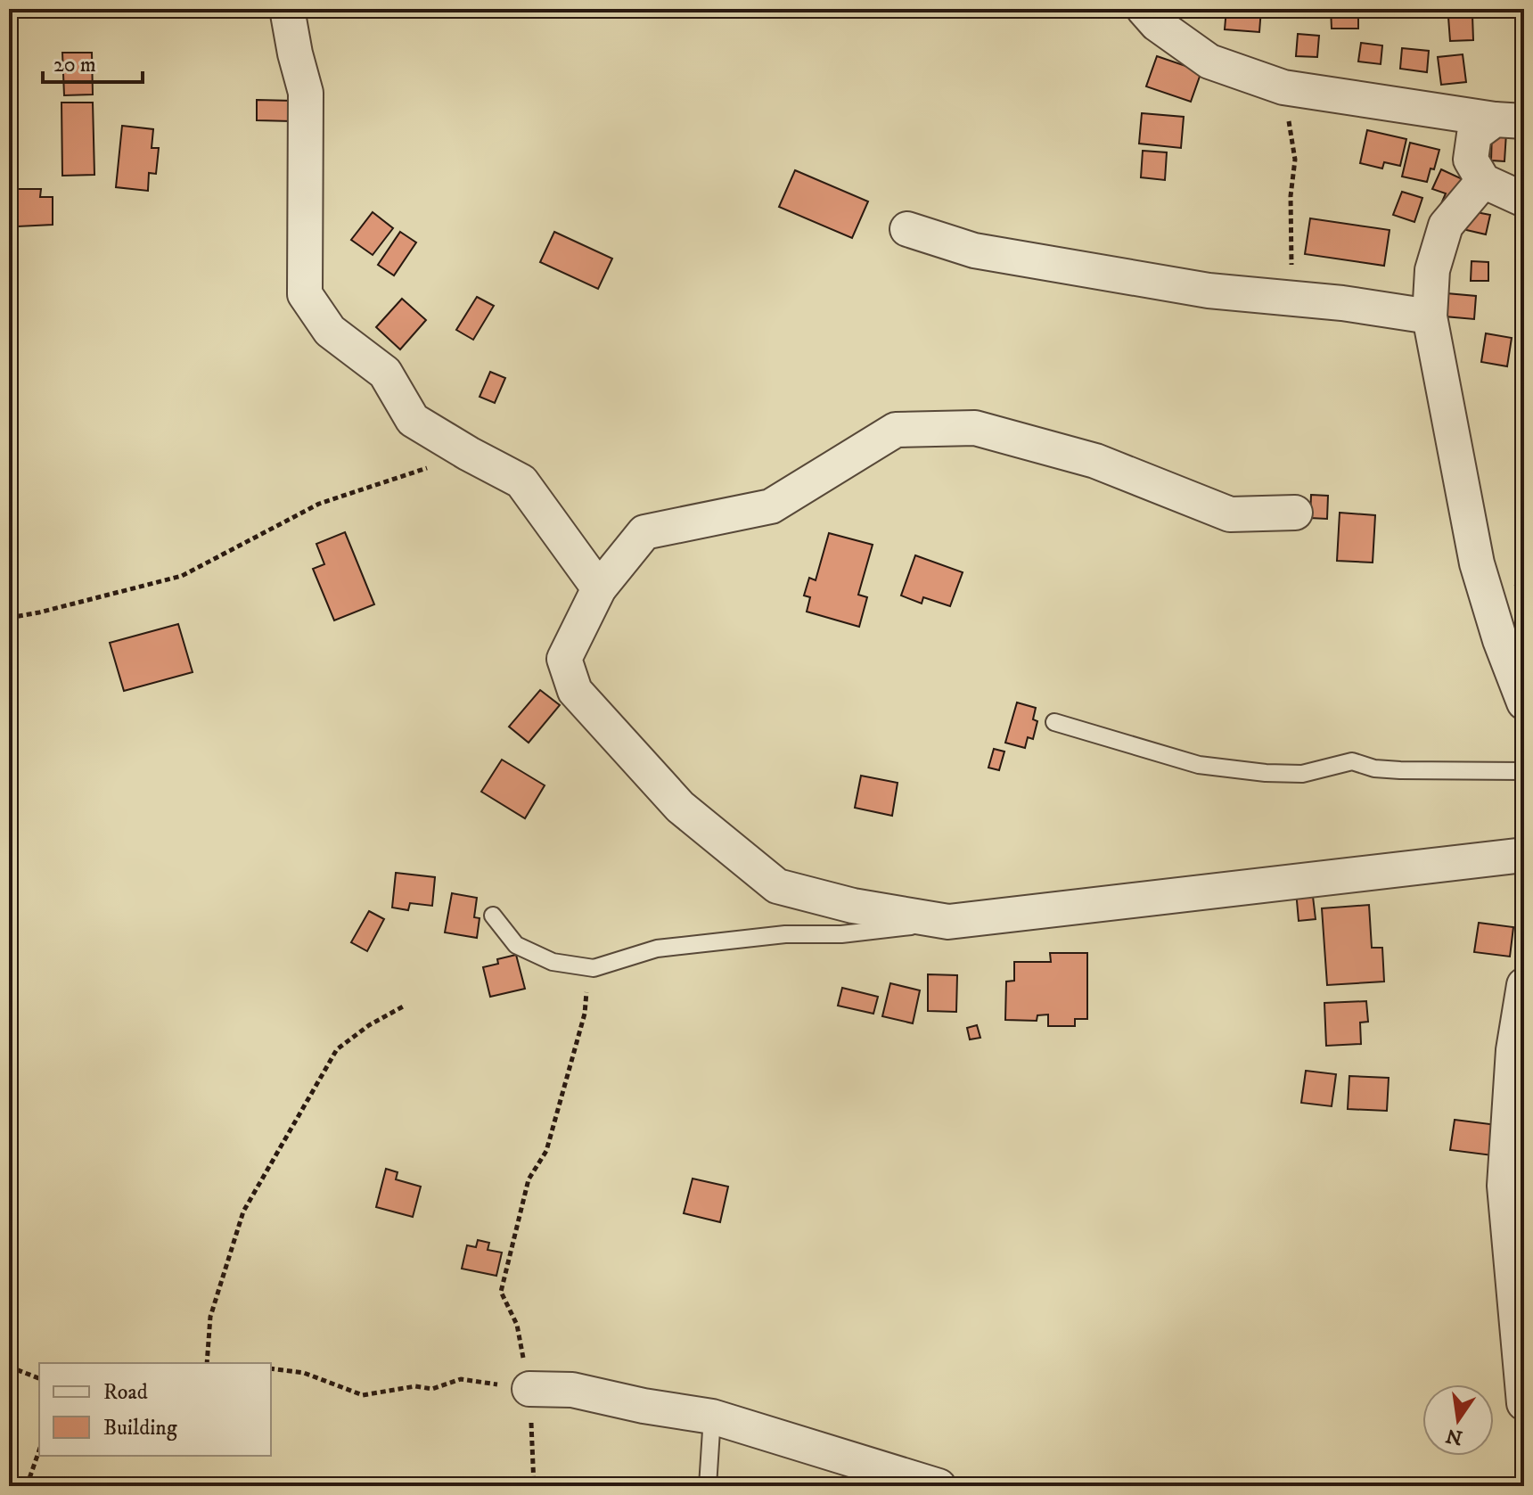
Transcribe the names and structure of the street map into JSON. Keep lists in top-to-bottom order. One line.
{"legend":["Road","Building"],"scale_bar":"20 m","north":"bottom"}
